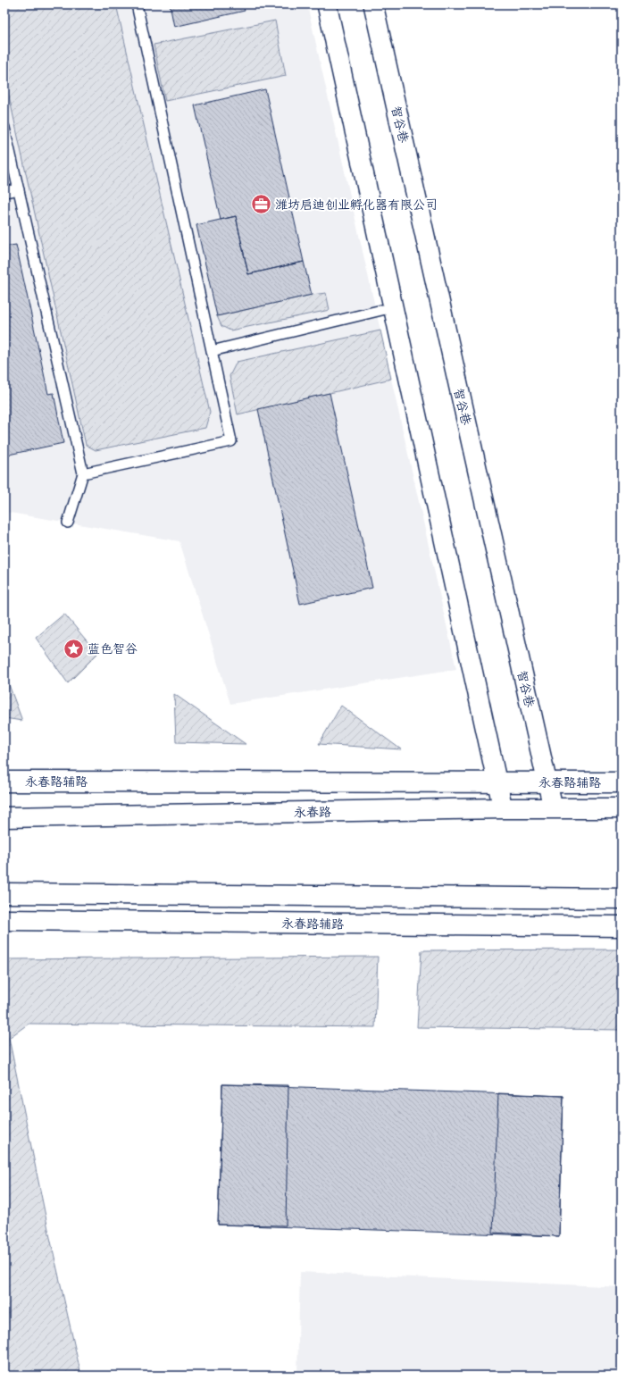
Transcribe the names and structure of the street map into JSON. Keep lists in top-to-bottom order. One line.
{"streets":{"street":["智谷巷","永春路辅路","永春路"]},"crossings":[["智谷巷","永春路辅路"],["智谷巷","永春路"]],"places":{"office":["潍坊启迪创业孵化器有限公司"],"place":["蓝色智谷"]}}
